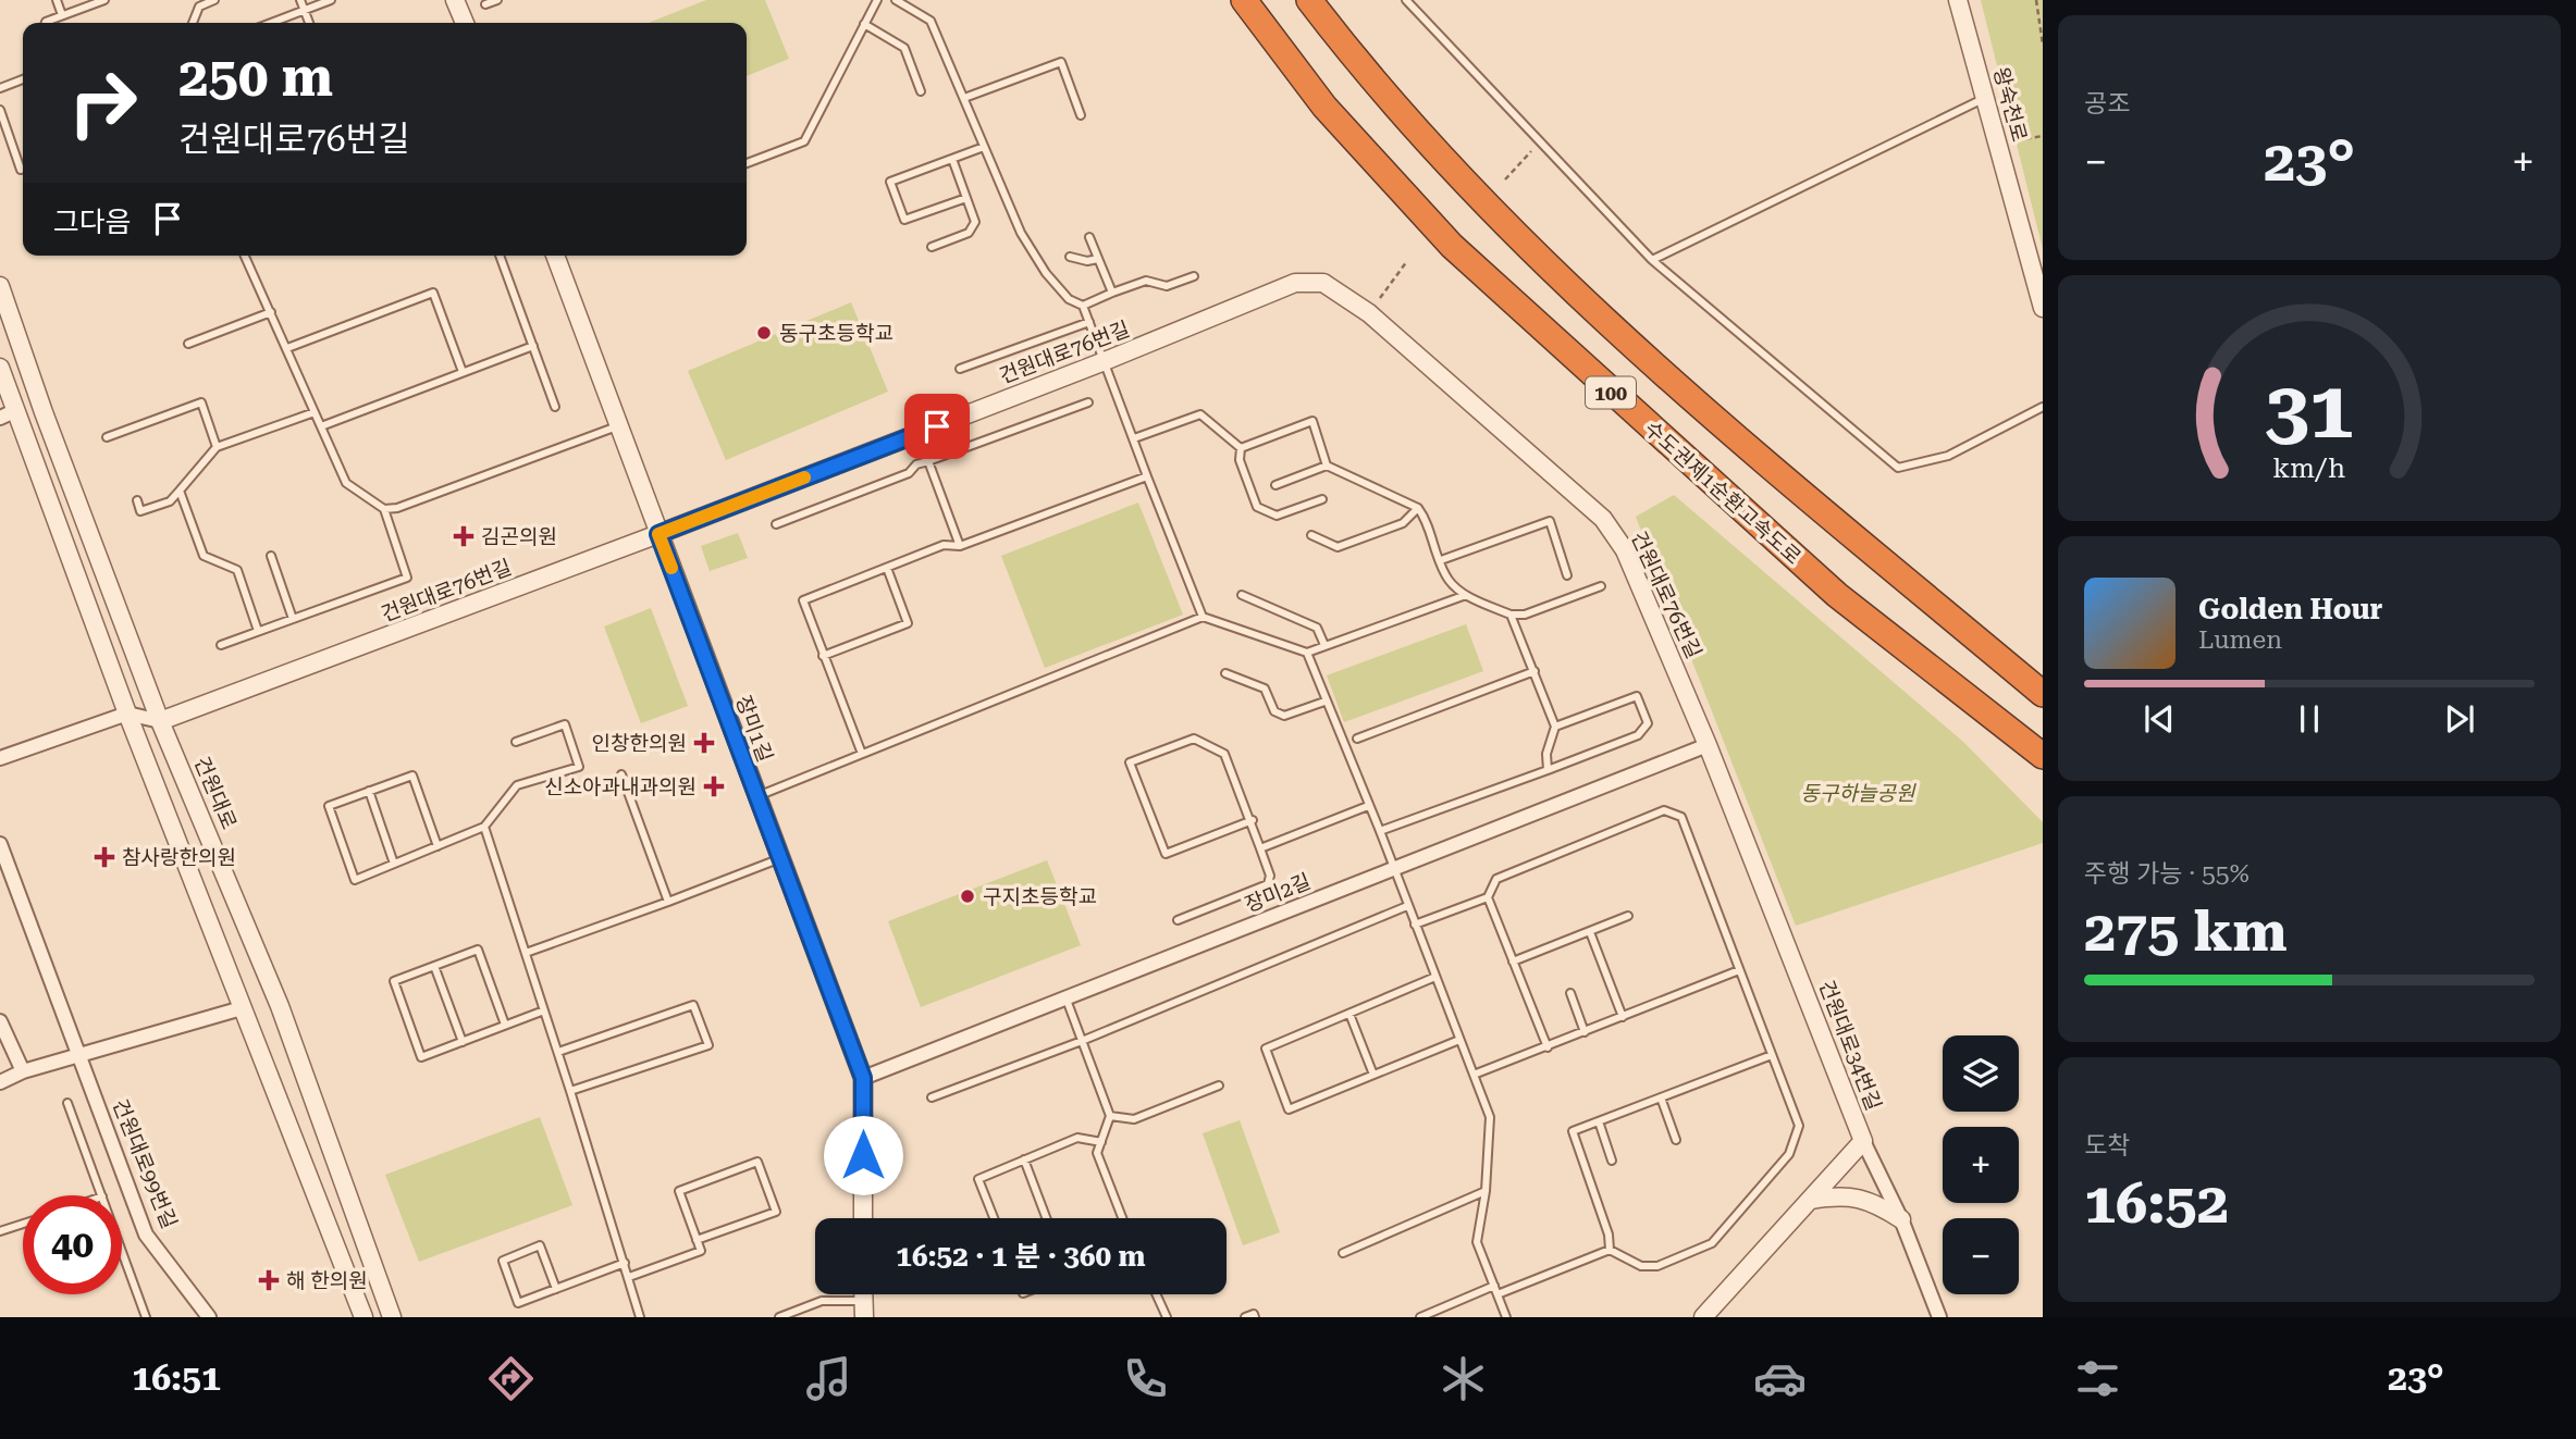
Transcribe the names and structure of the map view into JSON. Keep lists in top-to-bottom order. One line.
{"streets":{"highway":["100","수도권제1순환고속도로"],"street":["왕숙천로","건원대로76번길","장미1길","건원대로","장미2길","건원대로34번길","건원대로99번길"]},"crossings":[["건원대로76번길","장미1길"],["건원대로76번길","건원대로"],["건원대로76번길","장미2길"],["건원대로76번길","건원대로34번길"],["장미1길","장미2길"],["장미2길","건원대로34번길"]],"parks":["동구하늘공원"],"places":{"other":["동구초등학교","구지초등학교"],"health":["김곤의원","인창한의원","신소아과내과의원","참사랑한의원","해 한의원"]},"page":{"tile":["공조",["주행 가능 · 55%","275 km"],["도착","16:52"]],"turn":["250 m","건원대로76번길"],"heat":["−","23°","+"],"then":"그다음","song":["Golden Hour","Lumen"],"map_buttons":["+","−"],"limit":"40","trip":"16:52 · 1 분 · 360 m","tabs":["16:51","23°"],"gauge":["31","km/h"]}}
